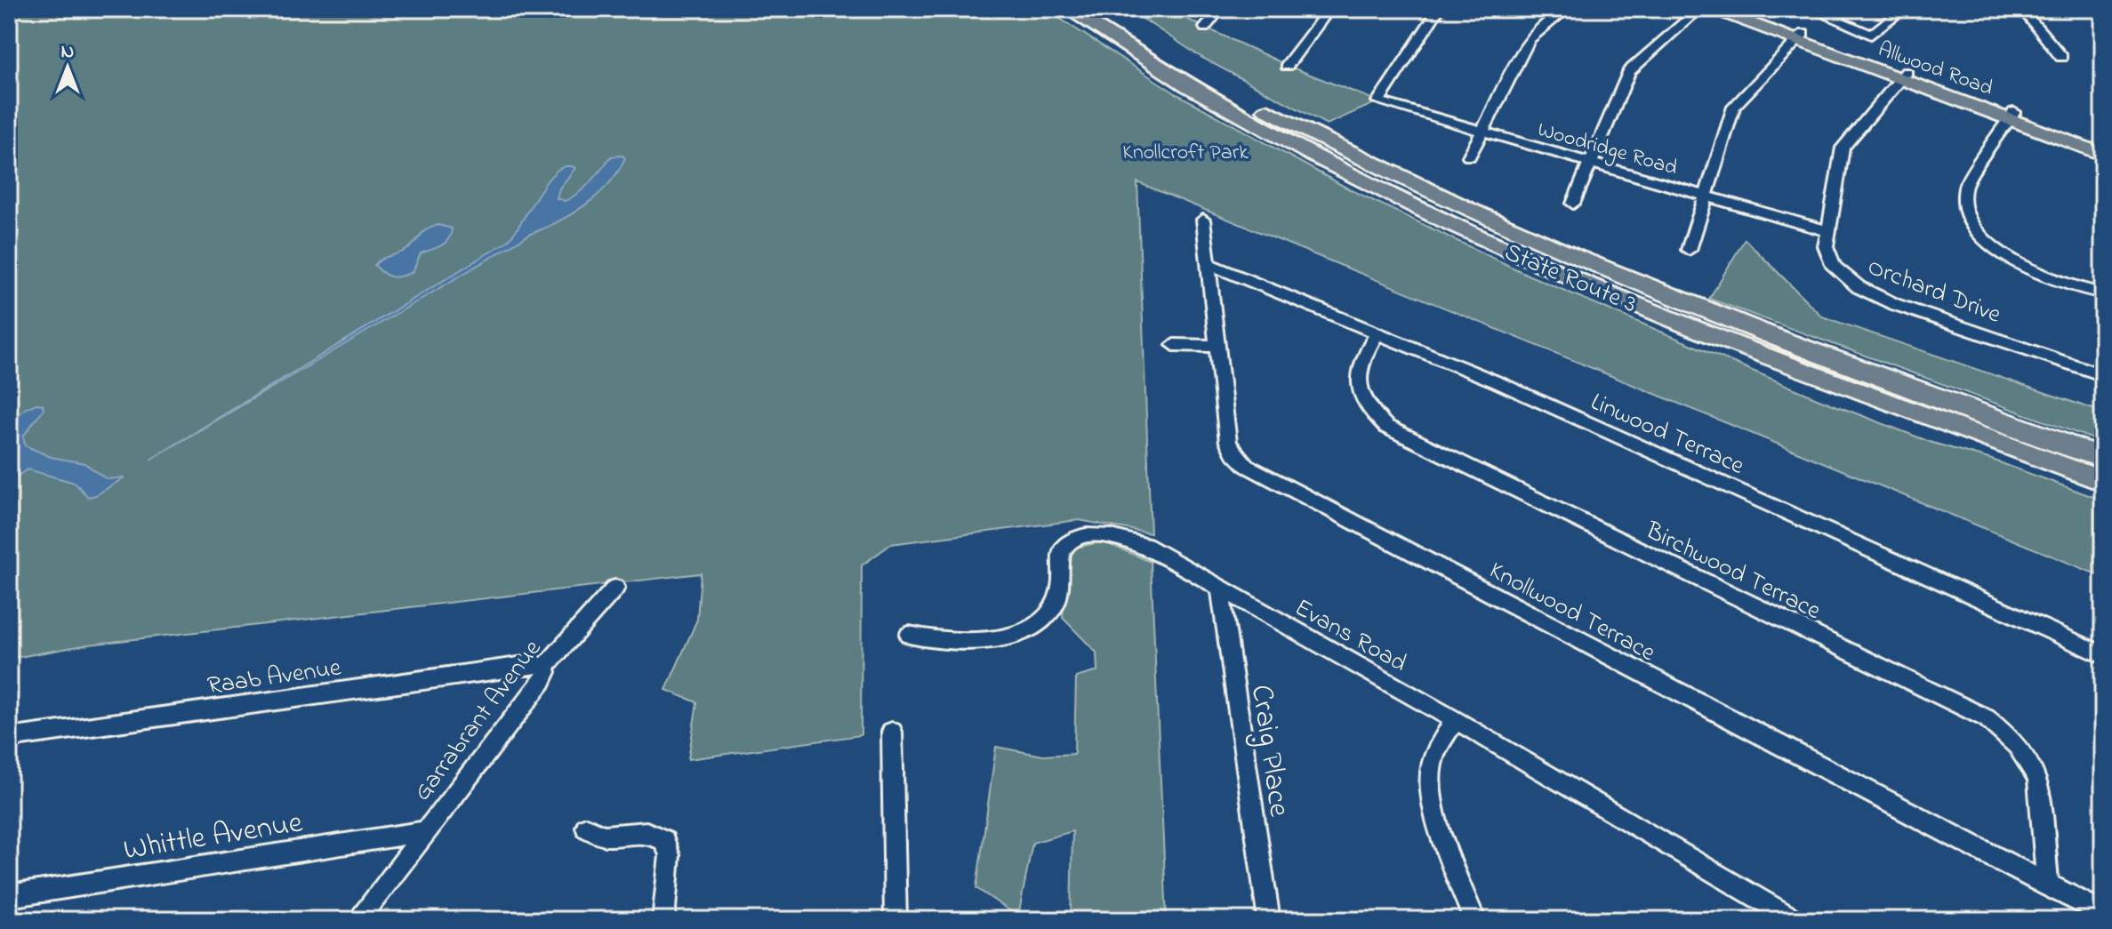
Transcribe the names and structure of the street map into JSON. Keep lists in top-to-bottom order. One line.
{"streets":{"highway":["State Route 3"],"main road":["Allwood Road"],"street":["Woodridge Road","Orchard Drive","Linwood Terrace","Birchwood Terrace","Knollwood Terrace","Evans Road","Raab Avenue","Garrabrant Avenue","Craig Place","Whittle Avenue"]},"crossings":[["Allwood Road","Orchard Drive"],["Woodridge Road","Orchard Drive"],["Linwood Terrace","Birchwood Terrace"],["Linwood Terrace","Knollwood Terrace"],["Birchwood Terrace","Knollwood Terrace"],["Evans Road","Craig Place"],["Raab Avenue","Garrabrant Avenue"],["Garrabrant Avenue","Whittle Avenue"]],"parks":["Knollcroft Park"],"north":"top"}
